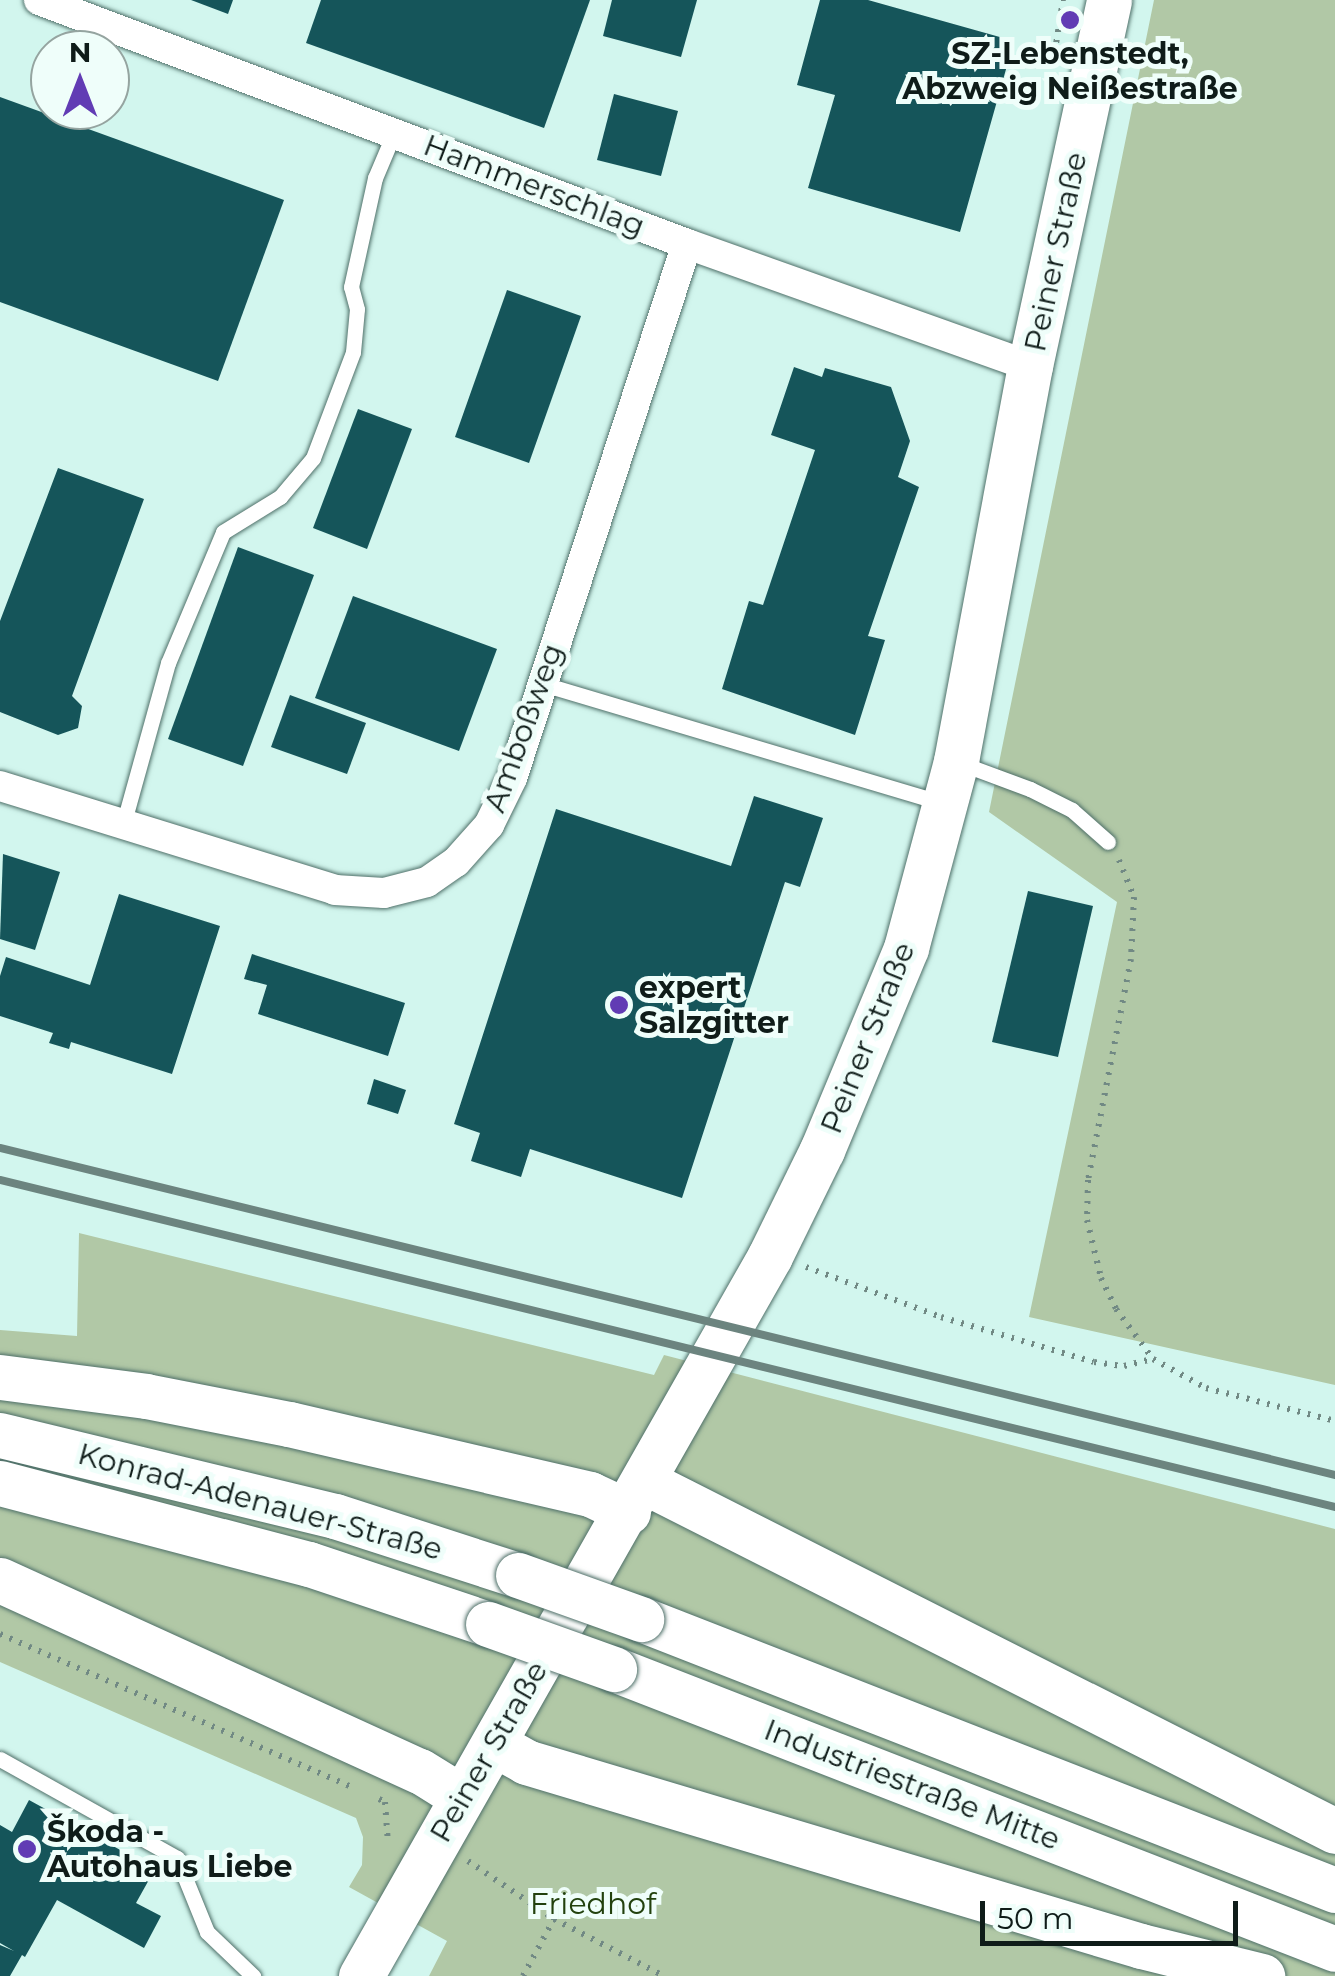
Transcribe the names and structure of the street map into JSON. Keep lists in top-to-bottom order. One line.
{"streets":{"street":["Hammerschlag","Peiner Straße","Amboßweg","Konrad-Adenauer-Straße","Industriestraße Mitte"]},"crossings":[["Hammerschlag","Peiner Straße"],["Hammerschlag","Amboßweg"],["Konrad-Adenauer-Straße","Industriestraße Mitte"]],"parks":["Friedhof"],"places":["SZ-Lebenstedt, Abzweig Neißestraße","expert Salzgitter","Škoda - Autohaus Liebe"],"scale_bar":"50 m","north":"top"}
